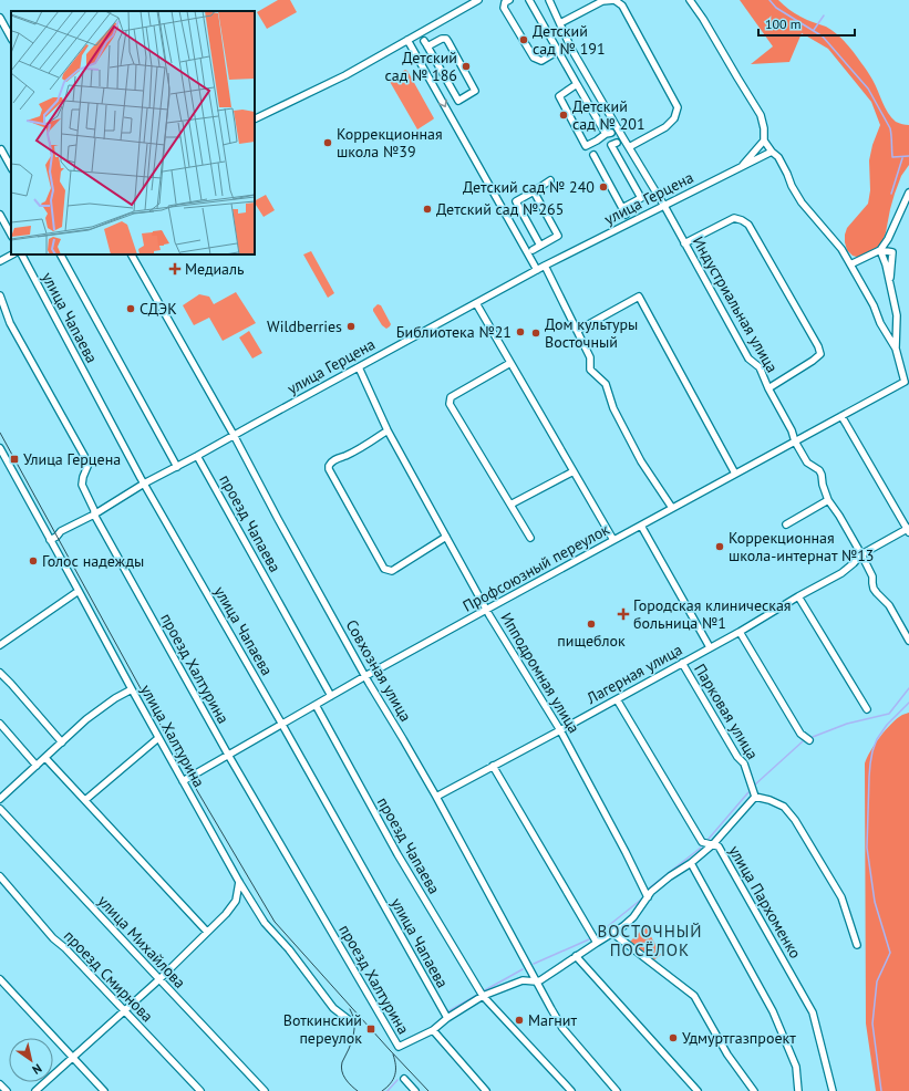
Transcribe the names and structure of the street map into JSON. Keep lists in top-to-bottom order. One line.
{"streets":{"street":["улица Герцена","Индустриальная улица","улица Чапаева","проезд Чапаева","Профсоюзный переулок","проезд Халтурина","Совхозная улица","Ипподромная улица","Лагерная улица","Парковая улица","улица Халтурина","улица Пархоменко","улица Михайлова","проезд Смирнова"]},"crossings":[["улица Герцена","Индустриальная улица"],["улица Герцена","улица Чапаева"],["улица Герцена","проезд Чапаева"],["улица Герцена","проезд Халтурина"],["улица Герцена","Совхозная улица"],["улица Герцена","Ипподромная улица"],["улица Герцена","улица Халтурина"],["Индустриальная улица","Профсоюзный переулок"],["Индустриальная улица","Лагерная улица"],["улица Чапаева","Профсоюзный переулок"],["проезд Чапаева","Профсоюзный переулок"],["Профсоюзный переулок","проезд Халтурина"],["Профсоюзный переулок","Совхозная улица"],["Профсоюзный переулок","Ипподромная улица"],["Профсоюзный переулок","Парковая улица"],["Профсоюзный переулок","улица Халтурина"],["Совхозная улица","Лагерная улица"],["Ипподромная улица","Лагерная улица"],["Лагерная улица","Парковая улица"],["Лагерная улица","улица Пархоменко"]],"districts":["ВОСТОЧНЫЙ ПОСЁЛОК"],"places":{"other":["Детский сад № 191","Детский сад № 186","Детский сад № 201","Коррекционная школа №39","Детский сад № 240","Детский сад №265","СДЭК","Wildberries","Библиотека №21","Дом культуры Восточный","Коррекционная школа-интернат №13","Голос надежды","пищеблок","Магнит","Удмуртгазпроект"],"health":["Медиаль","Городская клиническая больница №1"],"transit":["Улица Герцена","Воткинский переулок"]},"scale_bar":"100 m","north":"bottom right"}
